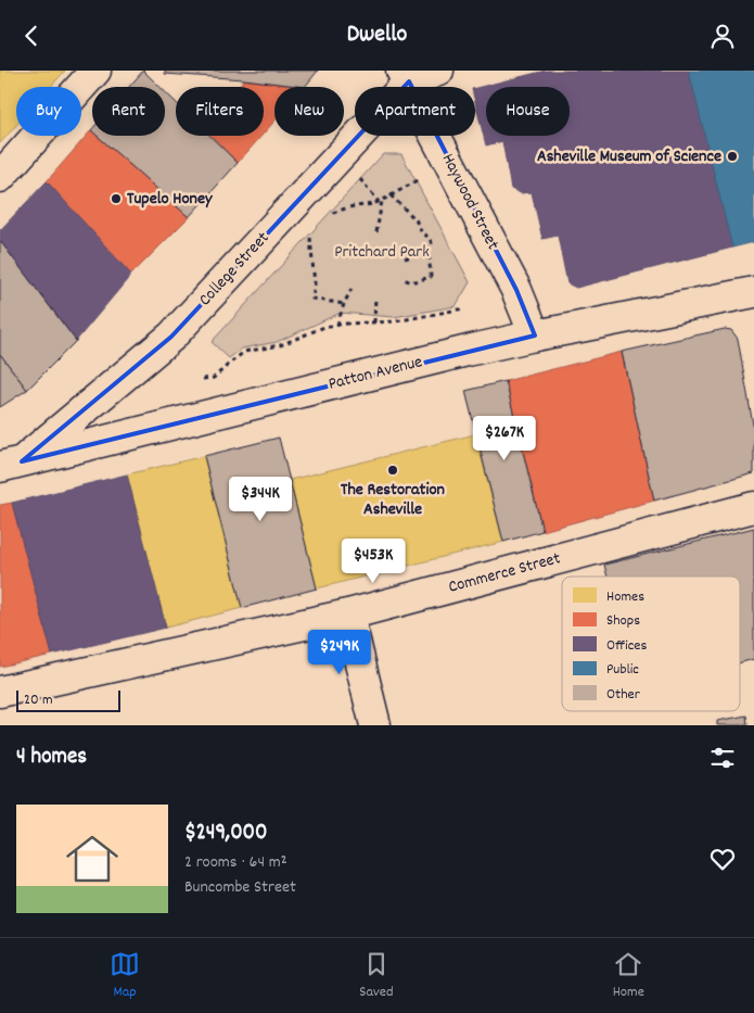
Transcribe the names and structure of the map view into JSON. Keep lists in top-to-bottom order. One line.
{"streets":{"main road":["Haywood Street","College Street","Patton Avenue","Commerce Street"]},"crossings":[["Haywood Street","College Street"],["Haywood Street","Patton Avenue"],["College Street","Patton Avenue"]],"parks":["Pritchard Park"],"places":["Asheville Museum of Science","Tupelo Honey","The Restoration Asheville"],"legend":["Homes","Shops","Offices","Public","Other"],"scale_bar":"20 m","page":{"header":"Dwello","chip":["Buy","Rent","Filters","New","Apartment","House"],"price":["$267K","$344K","$453K","$249K"],"scale":"20 m","heading":"4 homes","list":[{"name":"$249,000","note":"2 rooms · 64 m² · Buncombe Street"}],"tabs":["Map","Saved","Home"]}}
